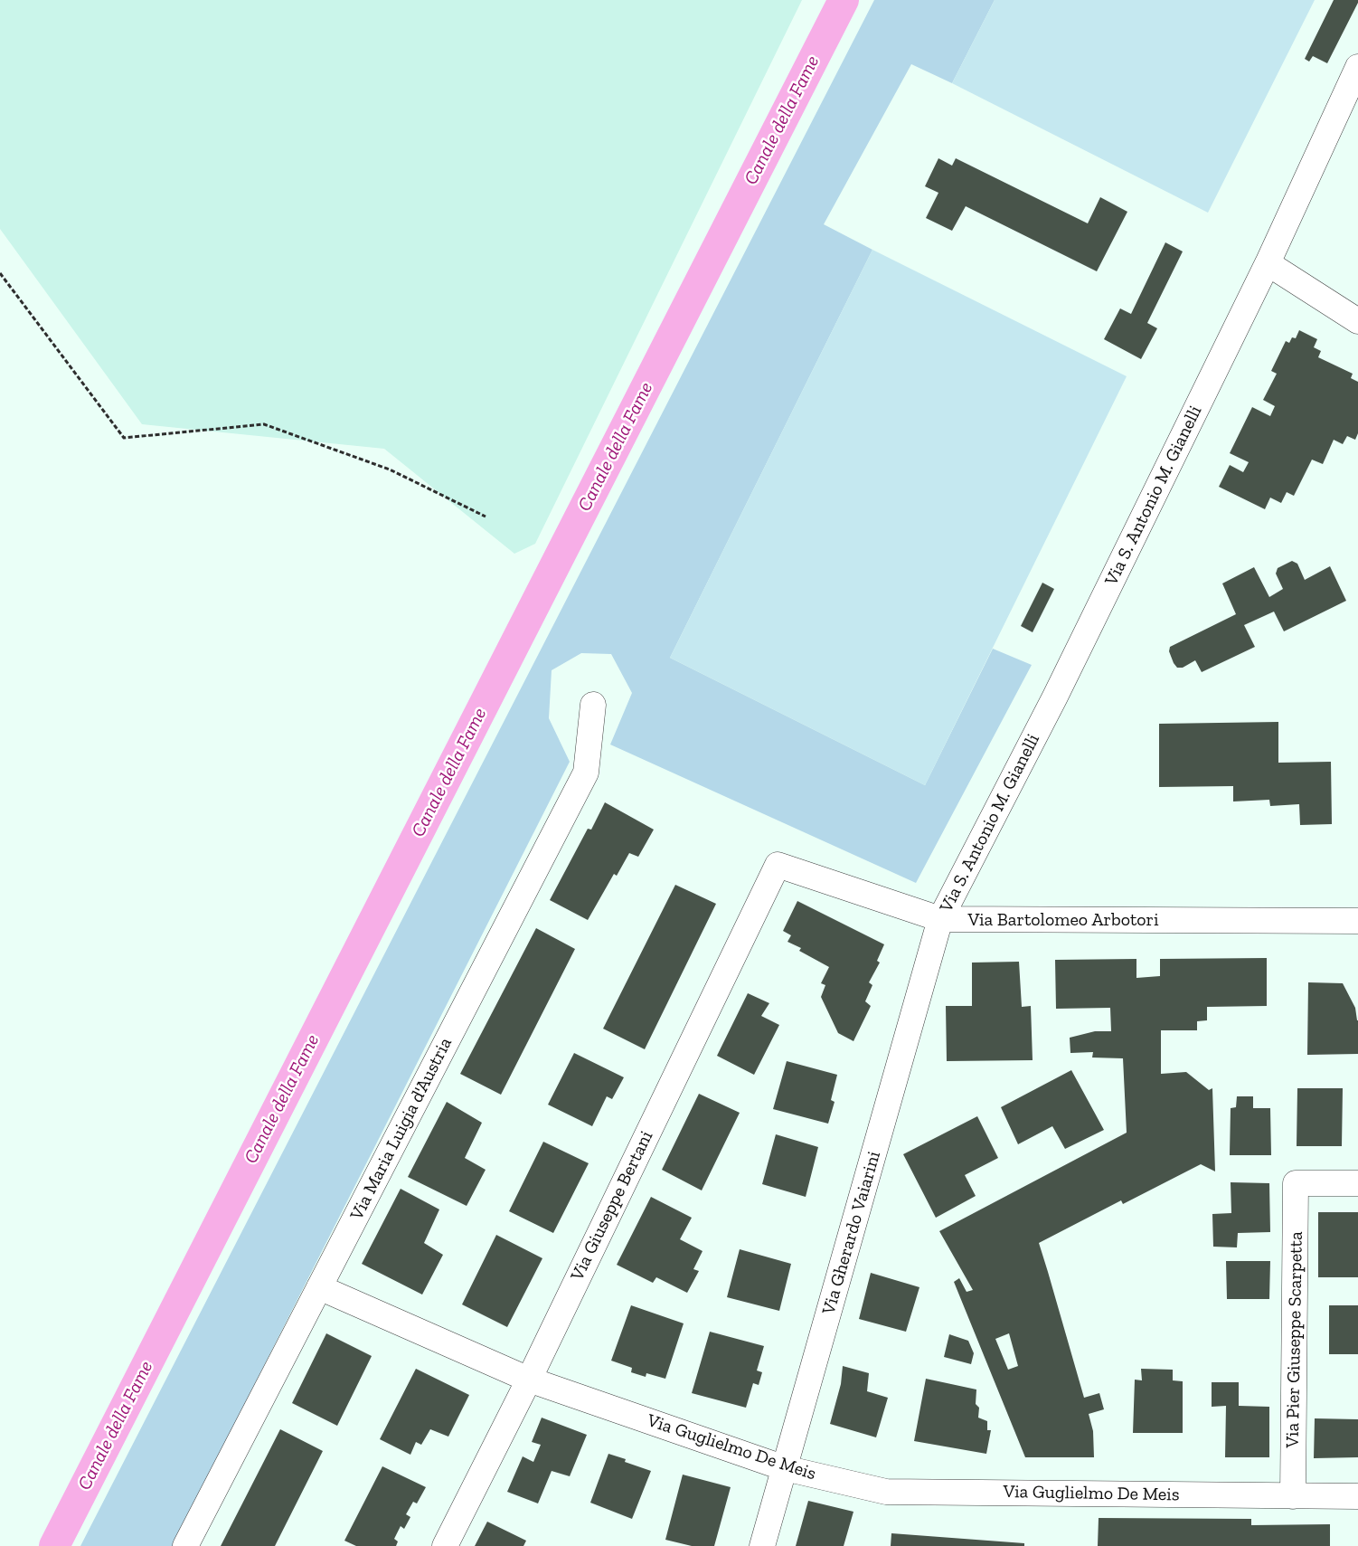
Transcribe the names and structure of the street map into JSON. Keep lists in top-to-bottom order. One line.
{"streets":{"street":["Via S. Antonio M. Gianelli","Via Bartolomeo Arbotori","Via Maria Luigia d'Austria","Via Giuseppe Bertani","Via Gherardo Vaiarini","Via Pier Giuseppe Scarpetta","Via Guglielmo De Meis"]},"crossings":[["Via S. Antonio M. Gianelli","Via Bartolomeo Arbotori"],["Via S. Antonio M. Gianelli","Via Gherardo Vaiarini"],["Via Bartolomeo Arbotori","Via Giuseppe Bertani"],["Via Bartolomeo Arbotori","Via Gherardo Vaiarini"],["Via Maria Luigia d'Austria","Via Guglielmo De Meis"],["Via Giuseppe Bertani","Via Guglielmo De Meis"],["Via Gherardo Vaiarini","Via Guglielmo De Meis"],["Via Pier Giuseppe Scarpetta","Via Guglielmo De Meis"]],"water":["Canale della Fame"]}
